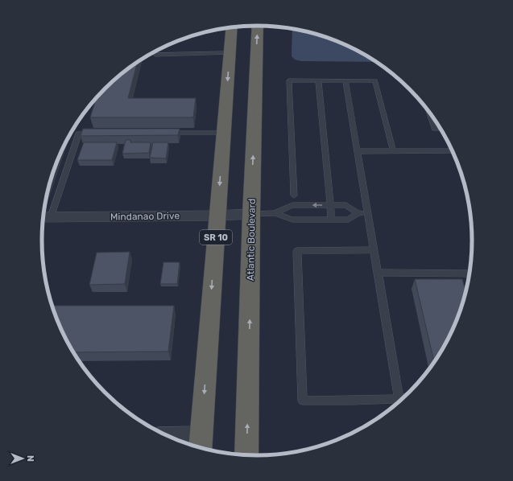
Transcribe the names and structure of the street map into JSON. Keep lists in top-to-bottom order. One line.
{"streets":{"highway":["SR 10","Atlantic Boulevard"],"street":["Mindanao Drive"]},"crossings":[["Mindanao Drive","SR 10"],["Mindanao Drive","Atlantic Boulevard"]],"north":"right"}
